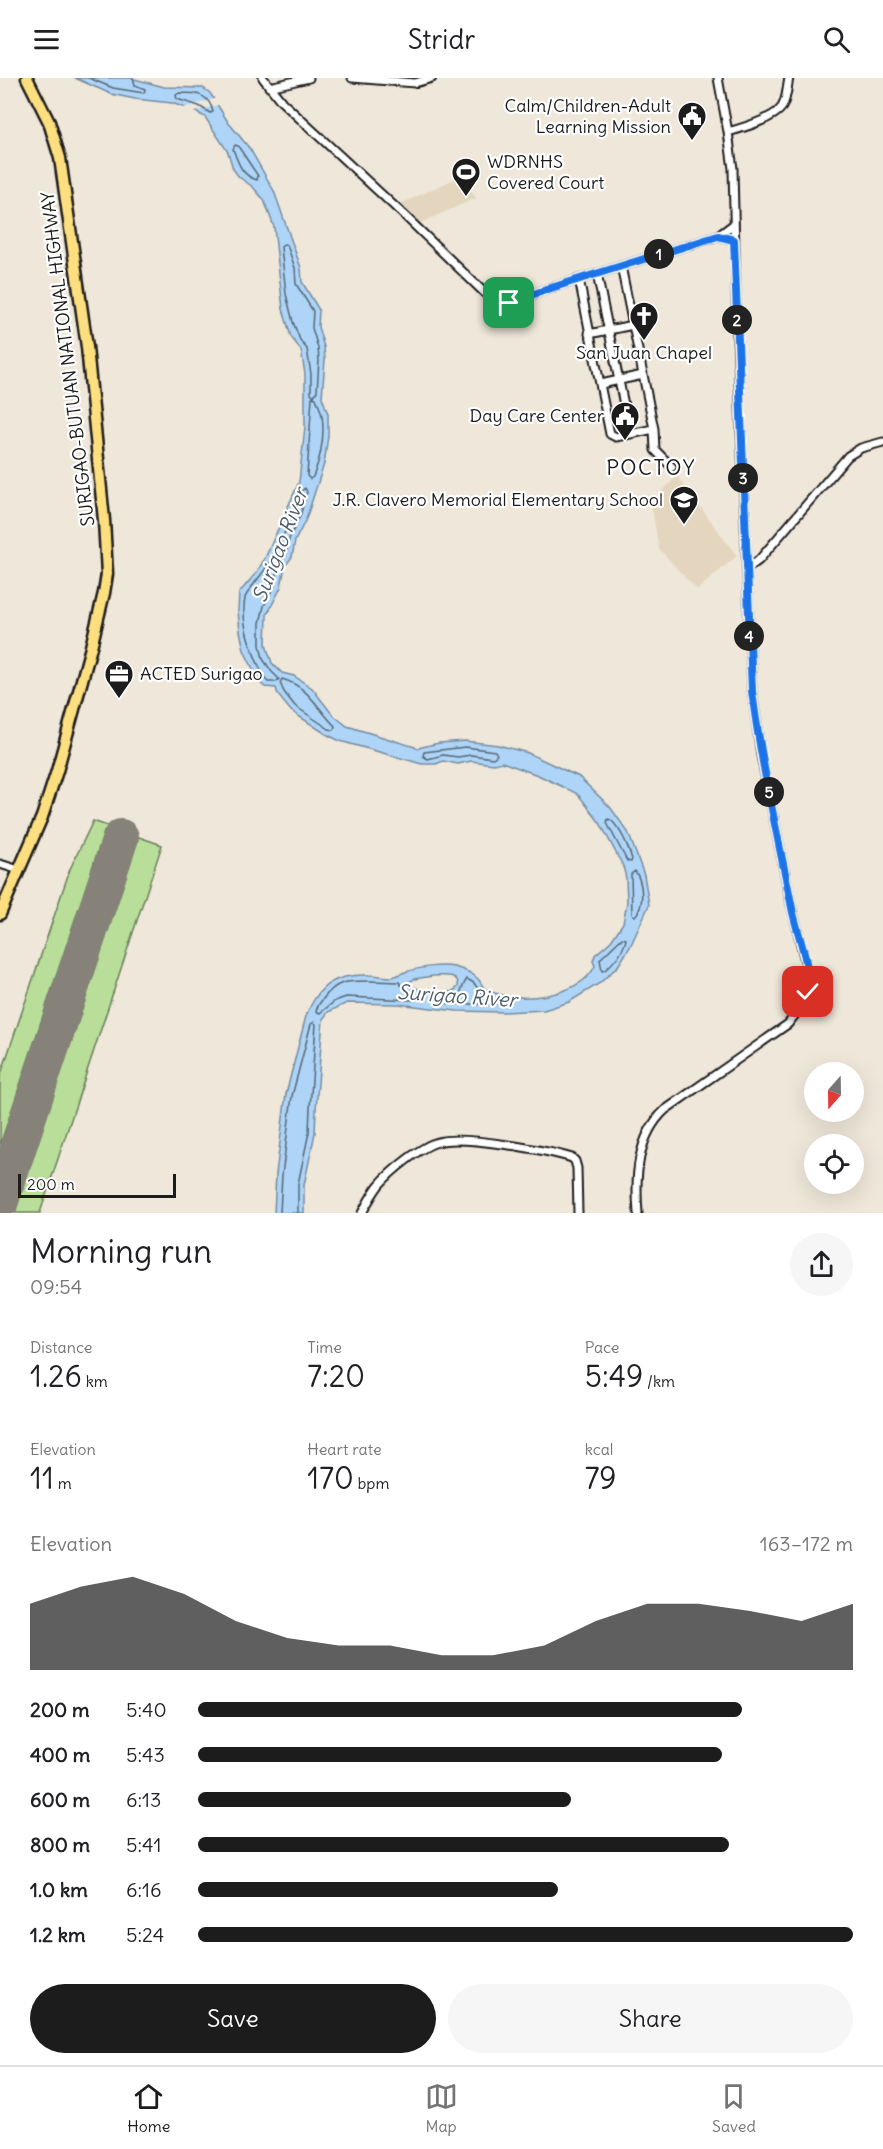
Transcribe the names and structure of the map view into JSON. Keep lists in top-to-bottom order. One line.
{"streets":{"highway":["SURIGAO-BUTUAN NATIONAL HIGHWAY"]},"districts":["POCTOY"],"water":["Surigao River"],"places":{"public building":["Calm/Children-Adult Learning Mission","Day Care Center"],"sports":["WDRNHS Covered Court"],"church":["San Juan Chapel"],"school or university":["J.R. Clavero Memorial Elementary School"],"office":["ACTED Surigao"]},"scale_bar":"200 m","north":"bottom","page":{"header":"Stridr","pins":["1","2","3","4","5"],"scale":"200 m","heading":["Morning run","09:54"],"stats":[["Distance","1.26 km"],["Time","7:20"],["Pace","5:49 /km"],["Elevation","11 m"],["Heart rate","170 bpm"],["kcal","79"]],"chart":["Elevation","163–172 m"],"list":[{"name":"200 m","note":"5:40"},{"name":"400 m","note":"5:43"},{"name":"600 m","note":"6:13"},{"name":"800 m","note":"5:41"},{"name":"1.0 km","note":"6:16"},{"name":"1.2 km","note":"5:24"}],"buttons":["Save","Share"],"tabs":["Home","Map","Saved"]}}
